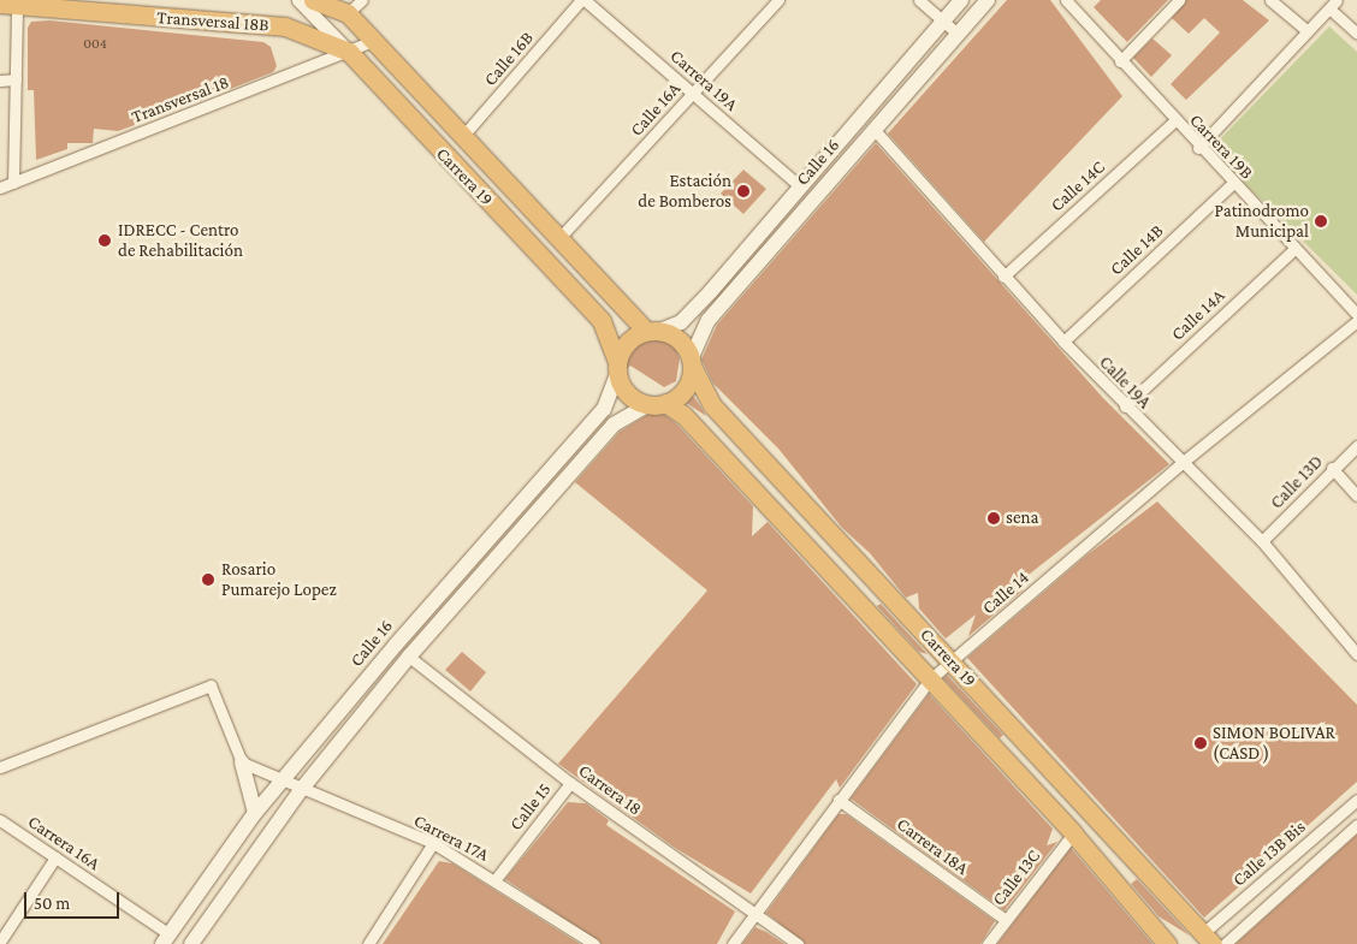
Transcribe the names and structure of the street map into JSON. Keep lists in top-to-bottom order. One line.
{"streets":{"highway":["Transversal 18B","Carrera 19"],"main road":["Calle 16"],"street":["Calle 16B","Carrera 19A","Transversal 18","Calle 16A","Carrera 19B","Calle 14C","Calle 14B","Calle 14A","Calle 19A","Calle 13D","Calle 14","Carrera 18","Calle 15","Carrera 17A","Carrera 16A","Carrera 18A","Calle 13B Bis","Calle 13C"]},"crossings":[["Transversal 18B","Transversal 18"],["Transversal 18B","Carrera 19"],["Calle 16B","Carrera 19A"],["Calle 16B","Carrera 19"],["Carrera 19A","Calle 16A"],["Carrera 19A","Calle 16"],["Transversal 18","Carrera 19"],["Calle 16A","Carrera 19"],["Carrera 19B","Calle 14C"],["Carrera 19B","Calle 14B"],["Carrera 19B","Calle 14A"],["Calle 16","Carrera 19"],["Calle 16","Calle 19A"],["Calle 16","Carrera 18"],["Calle 16","Carrera 17A"],["Calle 16","Carrera 16A"],["Carrera 19","Calle 14"],["Carrera 19","Calle 13B Bis"],["Carrera 19","Calle 13C"],["Calle 14C","Calle 19A"],["Calle 14B","Calle 19A"],["Calle 14A","Calle 19A"],["Calle 19A","Calle 13D"],["Calle 19A","Calle 14"],["Calle 14","Carrera 18"],["Calle 14","Carrera 18A"],["Carrera 18","Calle 15"],["Calle 15","Carrera 17A"],["Carrera 18A","Calle 13C"]],"places":["Estación de Bomberos","Patinodromo Municipal","IDRECC - Centro de Rehabilitación","sena","Rosario Pumarejo Lopez","SIMON BOLIVAR (CASD )"],"house_numbers":["004"],"scale_bar":"50 m"}
